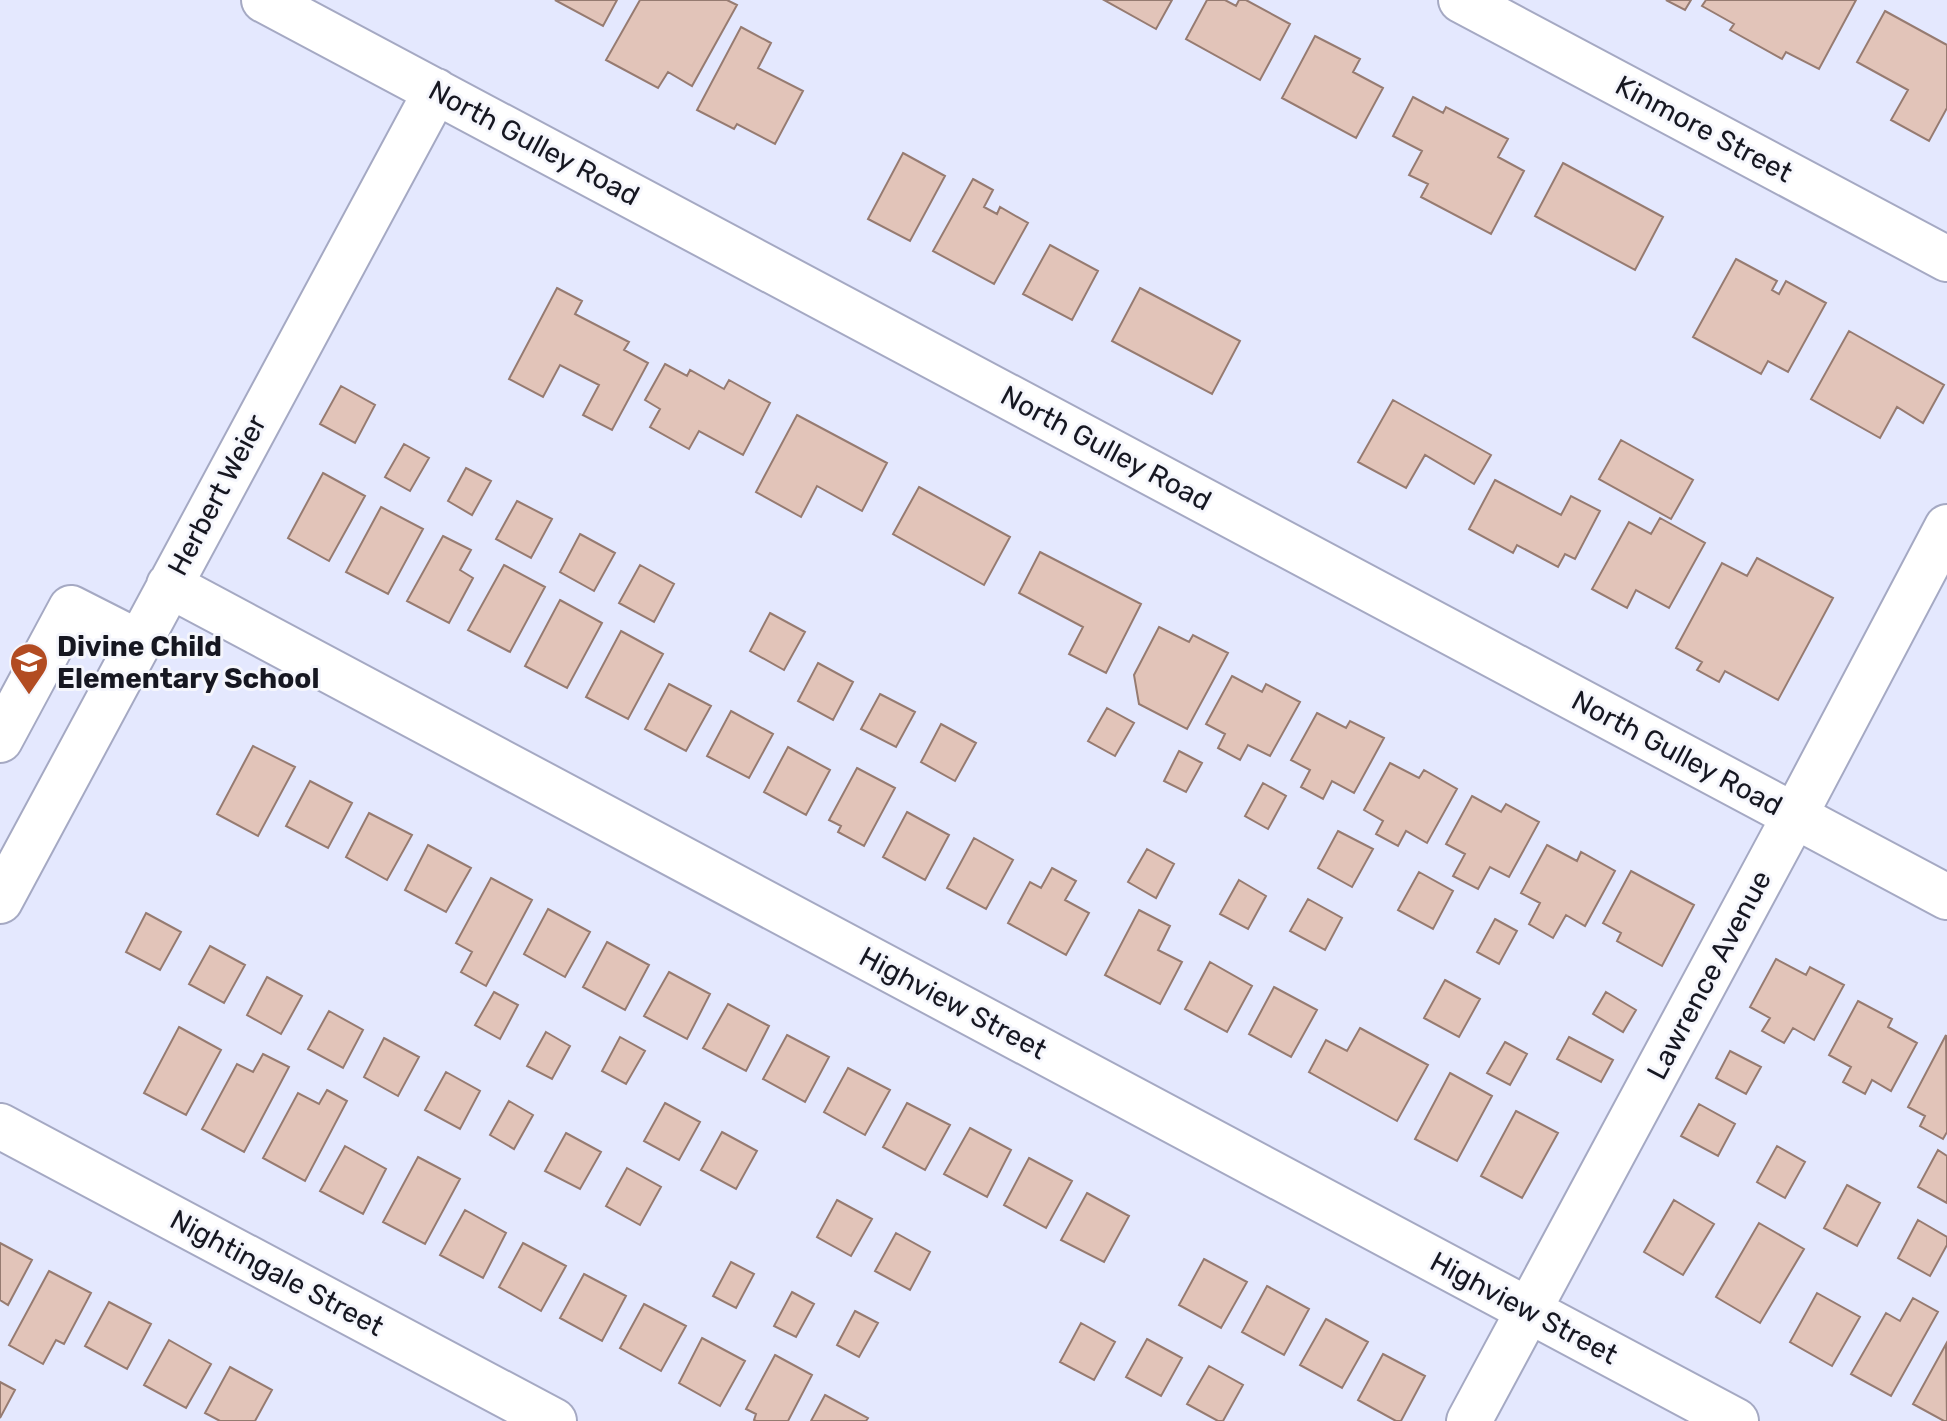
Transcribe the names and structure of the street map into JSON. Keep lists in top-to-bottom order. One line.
{"streets":{"street":["Kinmore Street","North Gulley Road","Herbert Weier","Lawrence Avenue","Highview Street","Nightingale Street"]},"crossings":[["North Gulley Road","Herbert Weier"],["North Gulley Road","Lawrence Avenue"],["Herbert Weier","Highview Street"],["Lawrence Avenue","Highview Street"]],"places":{"school or university":["Divine Child Elementary School"]}}
